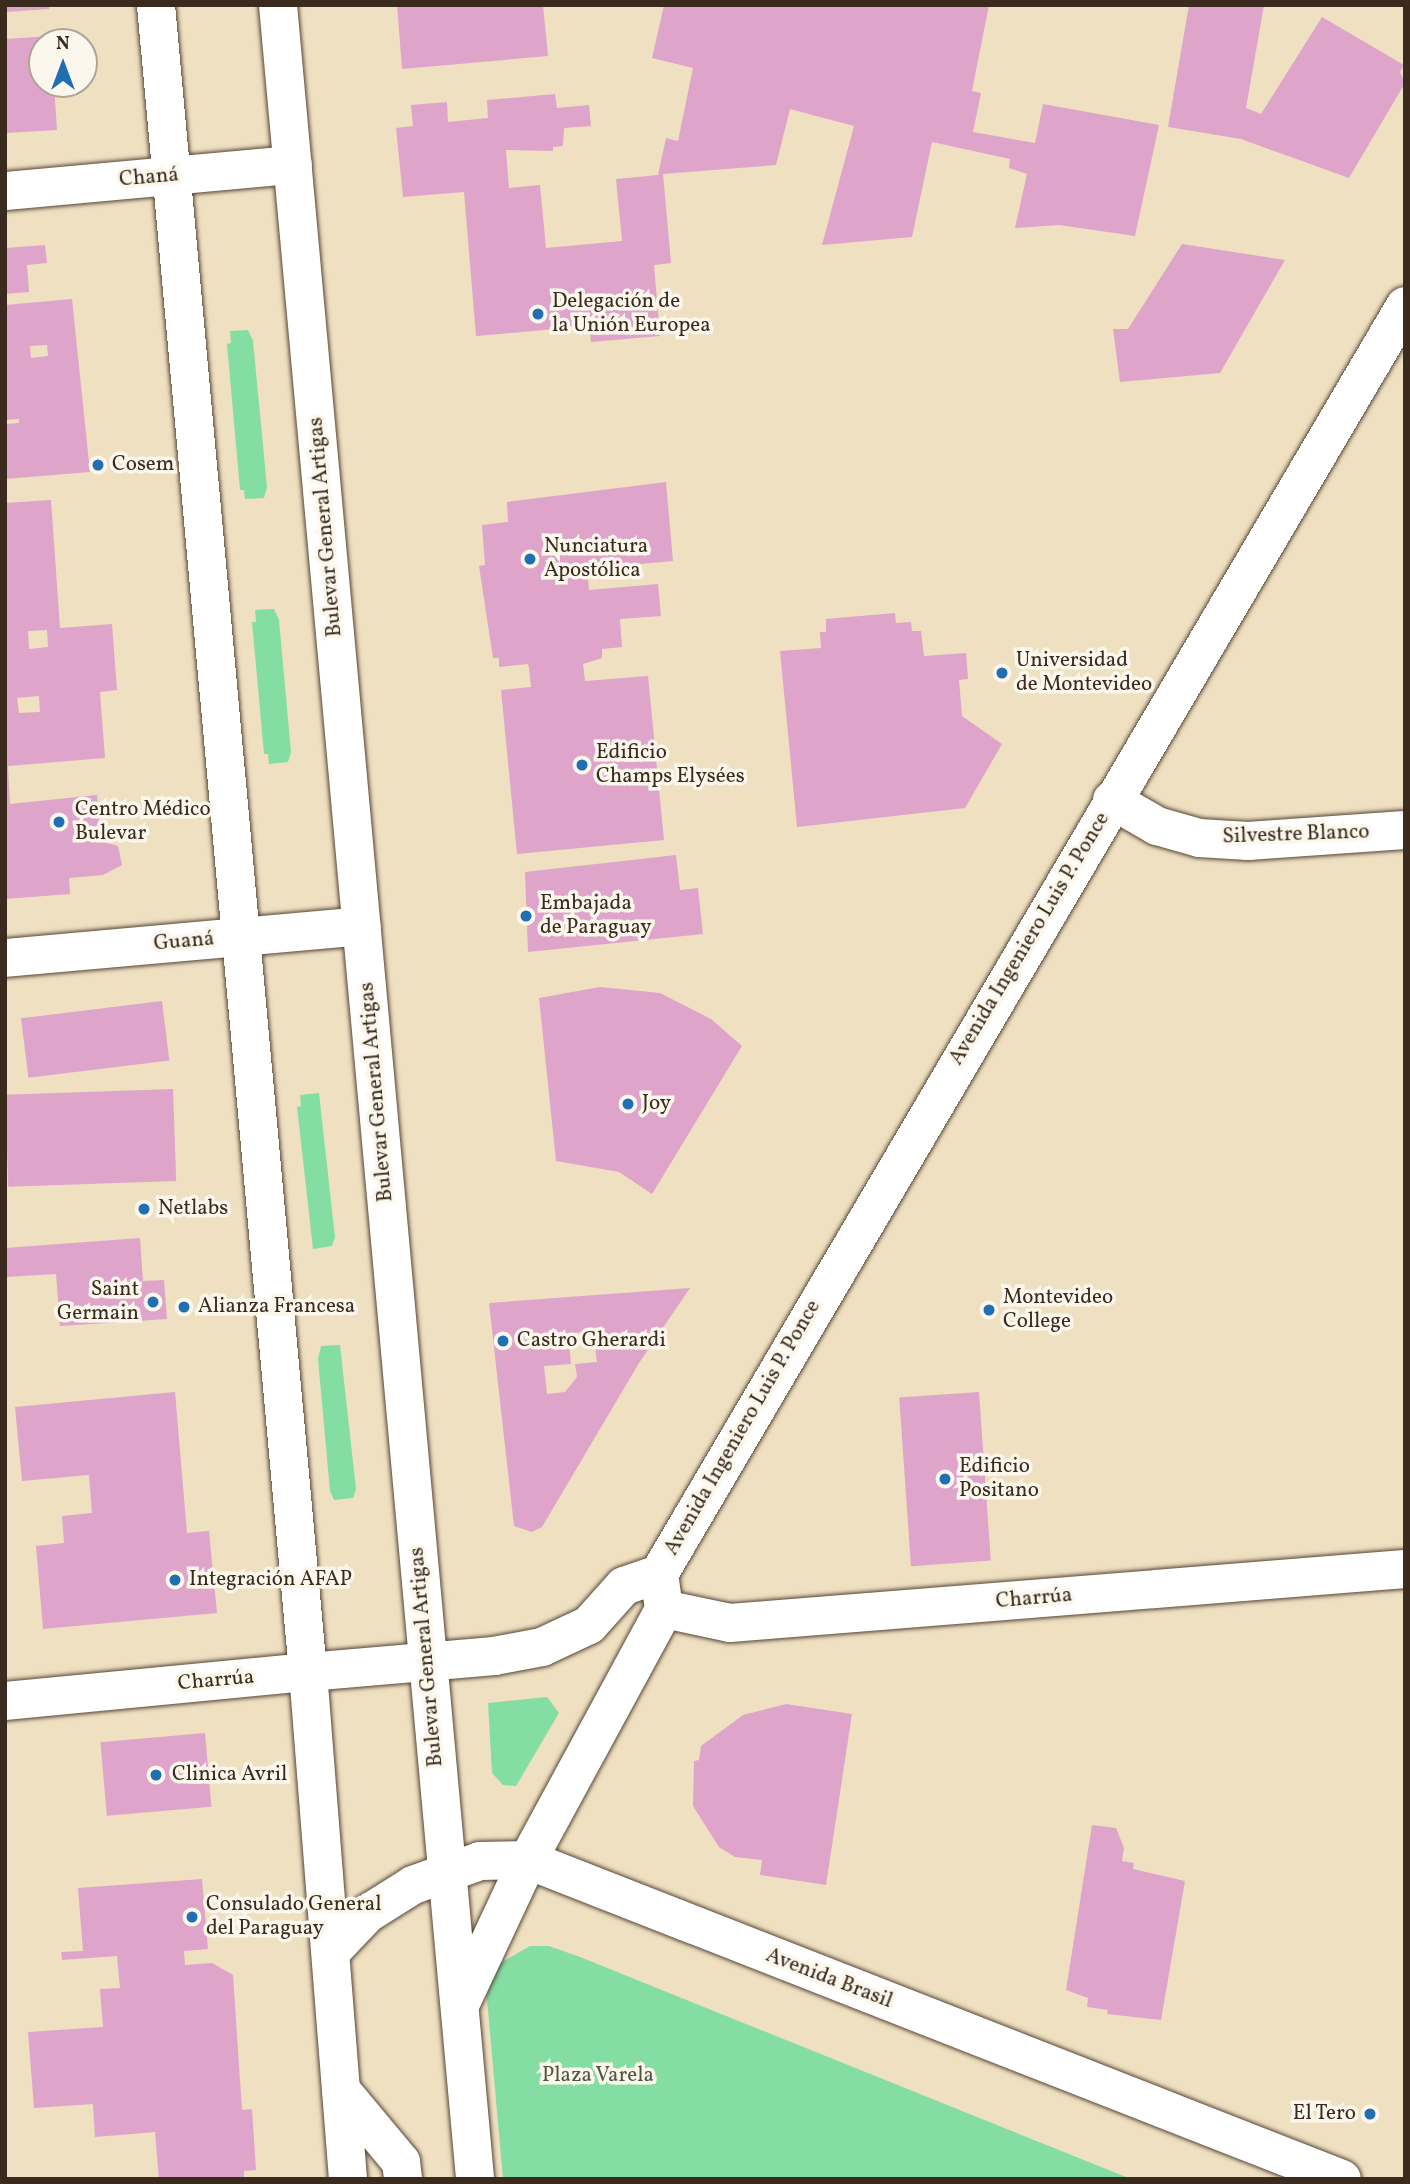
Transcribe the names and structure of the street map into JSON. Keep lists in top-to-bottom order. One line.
{"streets":{"street":["Chaná","Bulevar General Artigas","Silvestre Blanco","Avenida Ingeniero Luis P. Ponce","Guaná","Charrúa","Avenida Brasil"]},"crossings":[["Chaná","Bulevar General Artigas"],["Bulevar General Artigas","Avenida Ingeniero Luis P. Ponce"],["Bulevar General Artigas","Guaná"],["Bulevar General Artigas","Charrúa"],["Bulevar General Artigas","Avenida Brasil"],["Silvestre Blanco","Avenida Ingeniero Luis P. Ponce"],["Avenida Ingeniero Luis P. Ponce","Charrúa"],["Avenida Ingeniero Luis P. Ponce","Avenida Brasil"]],"parks":["Plaza Varela"],"places":["Delegación de la Unión Europea","Cosem","Nunciatura Apostólica","Universidad de Montevideo","Edificio Champs Elysées","Centro Médico Bulevar","Embajada de Paraguay","Joy","Netlabs","Saint Germain","Alianza Francesa","Montevideo College","Castro Gherardi","Edificio Positano","Integración AFAP","Clinica Avril","Consulado General del Paraguay","El Tero"],"north":"top"}
